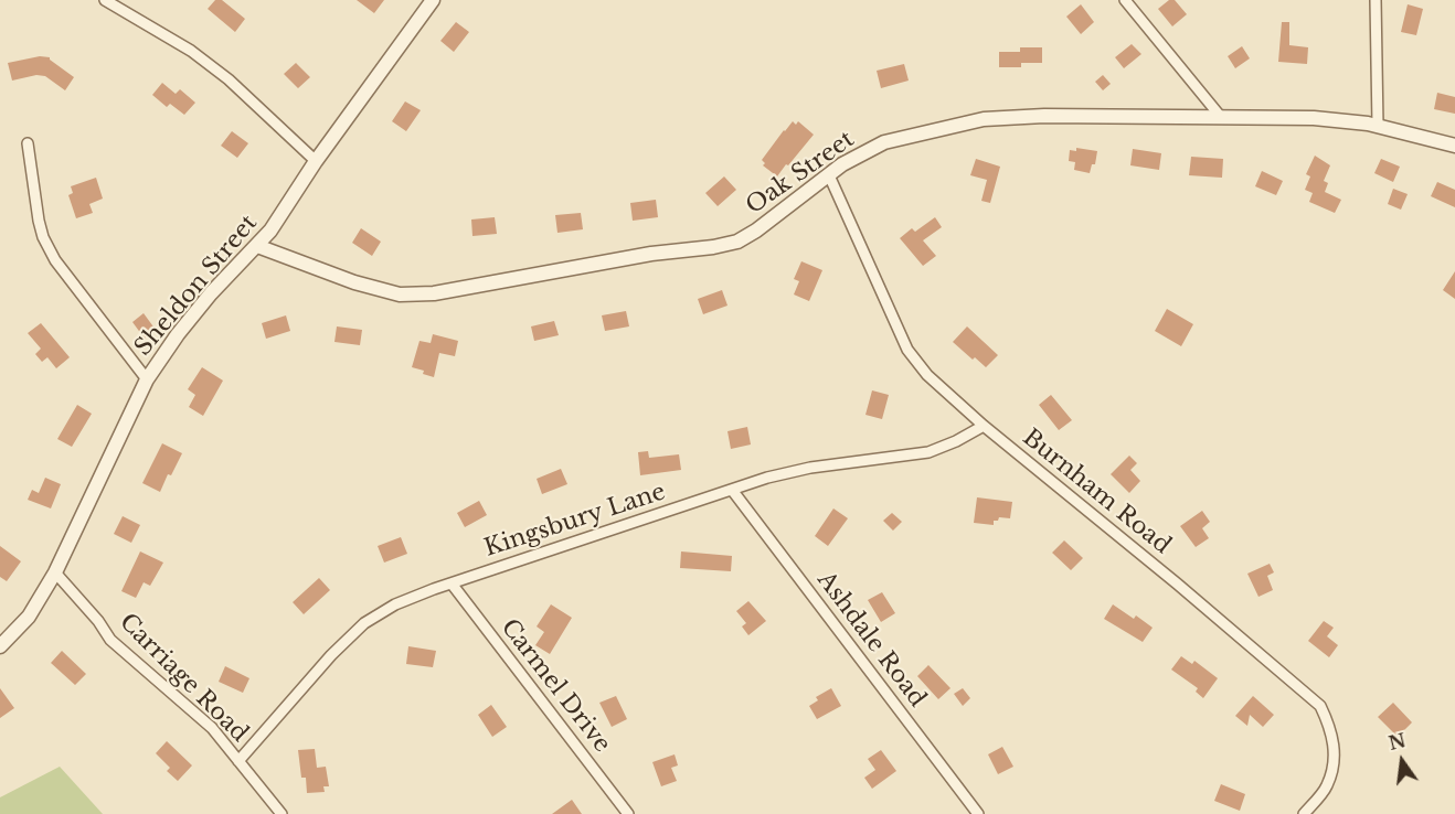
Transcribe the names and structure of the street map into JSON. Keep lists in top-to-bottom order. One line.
{"streets":{"street":["Oak Street","Sheldon Street","Burnham Road","Kingsbury Lane","Ashdale Road","Carriage Road","Carmel Drive"]},"crossings":[["Oak Street","Sheldon Street"],["Oak Street","Burnham Road"],["Sheldon Street","Carriage Road"],["Burnham Road","Kingsbury Lane"],["Kingsbury Lane","Ashdale Road"],["Kingsbury Lane","Carriage Road"],["Kingsbury Lane","Carmel Drive"]],"north":"top"}
